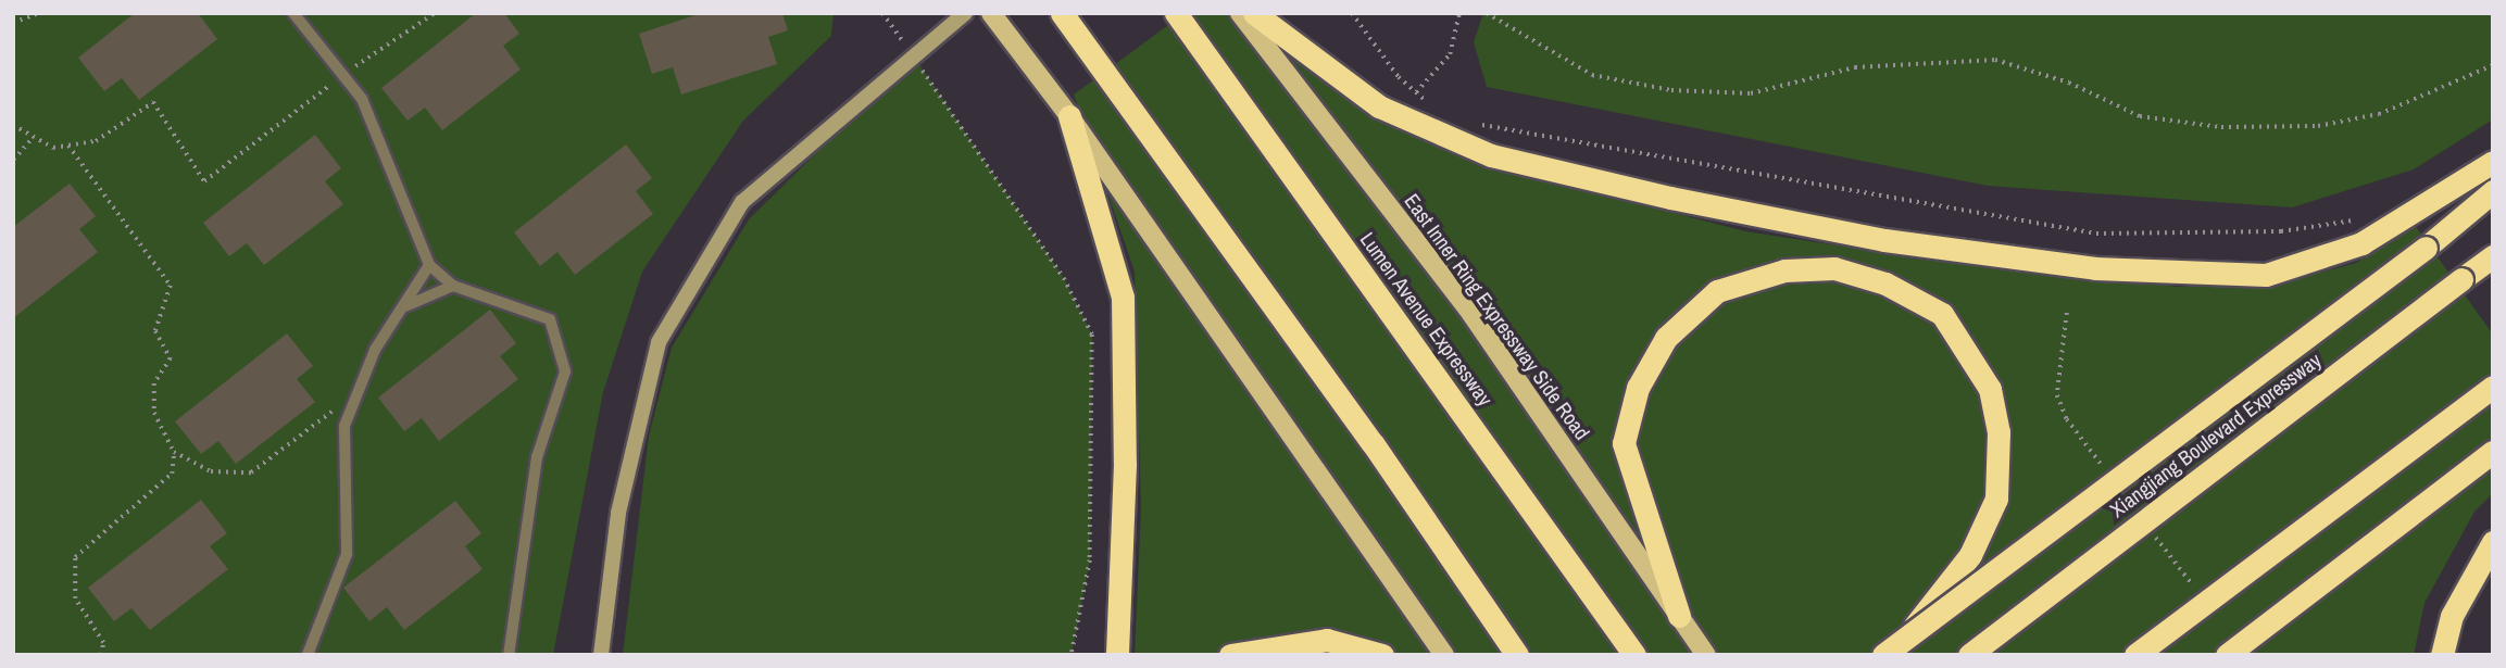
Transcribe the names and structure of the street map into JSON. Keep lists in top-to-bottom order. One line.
{"streets":{"highway":["Lumen Avenue Expressway","Xiangjiang Boulevard Expressway"],"main road":["East Inner Ring Expressway Side Road"]}}
